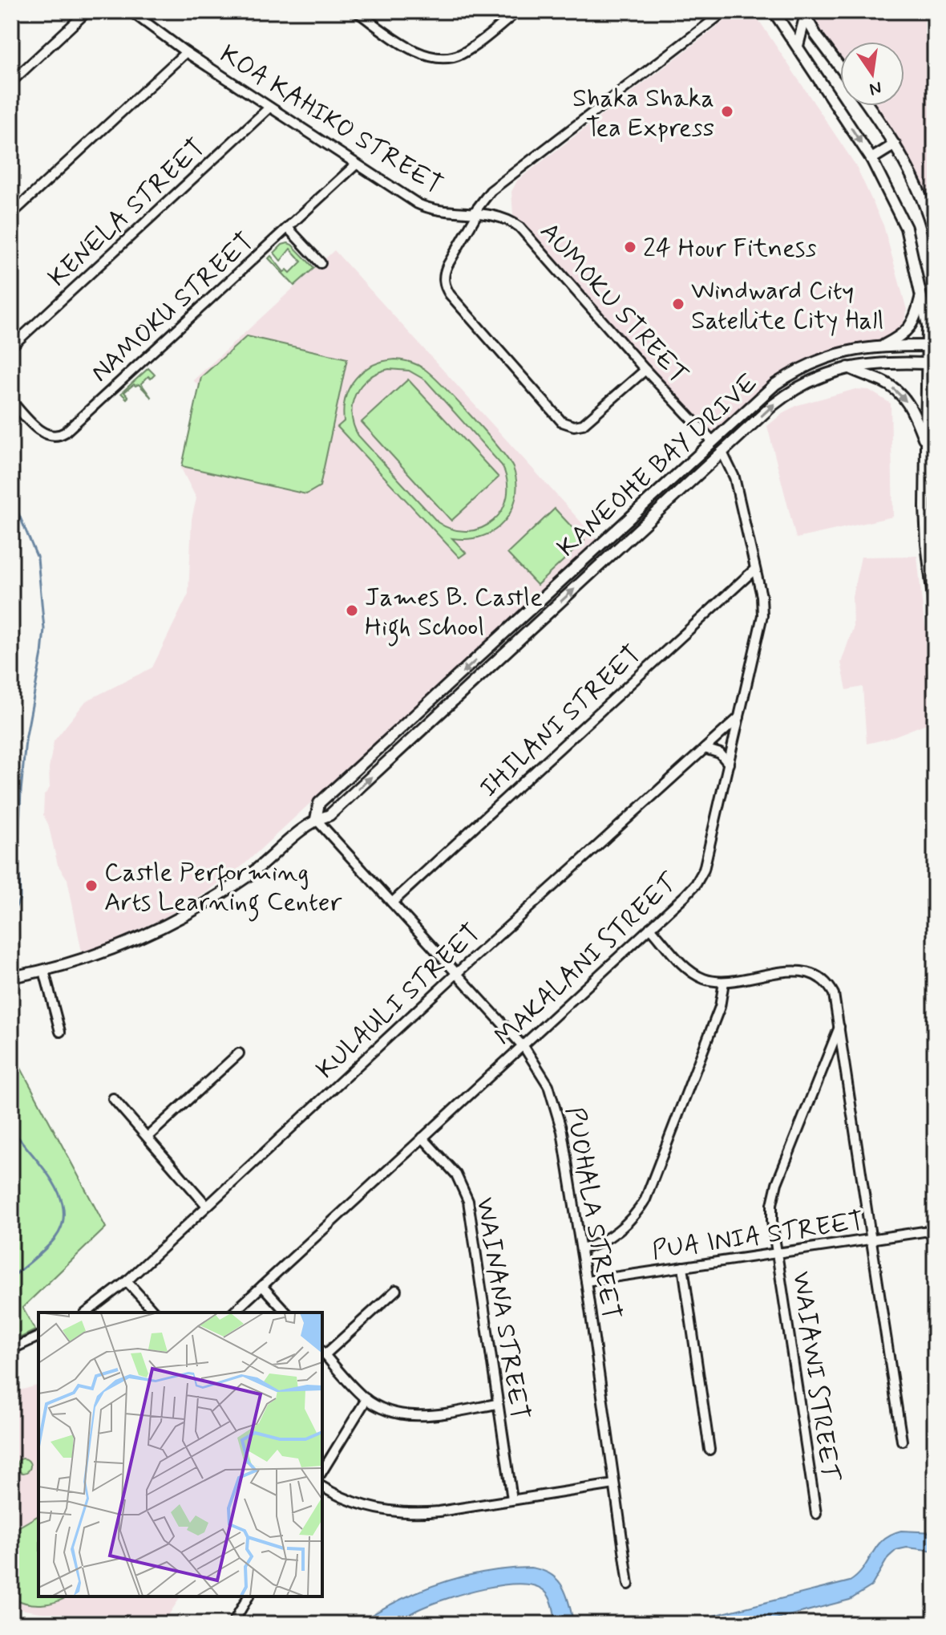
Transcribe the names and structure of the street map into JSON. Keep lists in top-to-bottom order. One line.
{"streets":{"main road":["KANEOHE BAY DRIVE"],"street":["KOA KAHIKO STREET","KENELA STREET","AUMOKU STREET","NAMOKU STREET","IHILANI STREET","MAKALANI STREET","KULAULI STREET","PUOHALA STREET","PUA INIA STREET","WAINANA STREET","WAIAWI STREET"]},"crossings":[["KOA KAHIKO STREET","KENELA STREET"],["KOA KAHIKO STREET","AUMOKU STREET"],["KOA KAHIKO STREET","NAMOKU STREET"],["AUMOKU STREET","KANEOHE BAY DRIVE"],["KANEOHE BAY DRIVE","MAKALANI STREET"],["KANEOHE BAY DRIVE","PUOHALA STREET"],["IHILANI STREET","MAKALANI STREET"],["IHILANI STREET","PUOHALA STREET"],["MAKALANI STREET","KULAULI STREET"],["MAKALANI STREET","PUOHALA STREET"],["MAKALANI STREET","WAINANA STREET"],["KULAULI STREET","PUOHALA STREET"],["PUOHALA STREET","PUA INIA STREET"],["PUA INIA STREET","WAIAWI STREET"]],"places":["Shaka Shaka Tea Express","24 Hour Fitness","Windward City Satellite City Hall","James B. Castle High School","Castle Performing Arts Learning Center"],"north":"bottom"}
